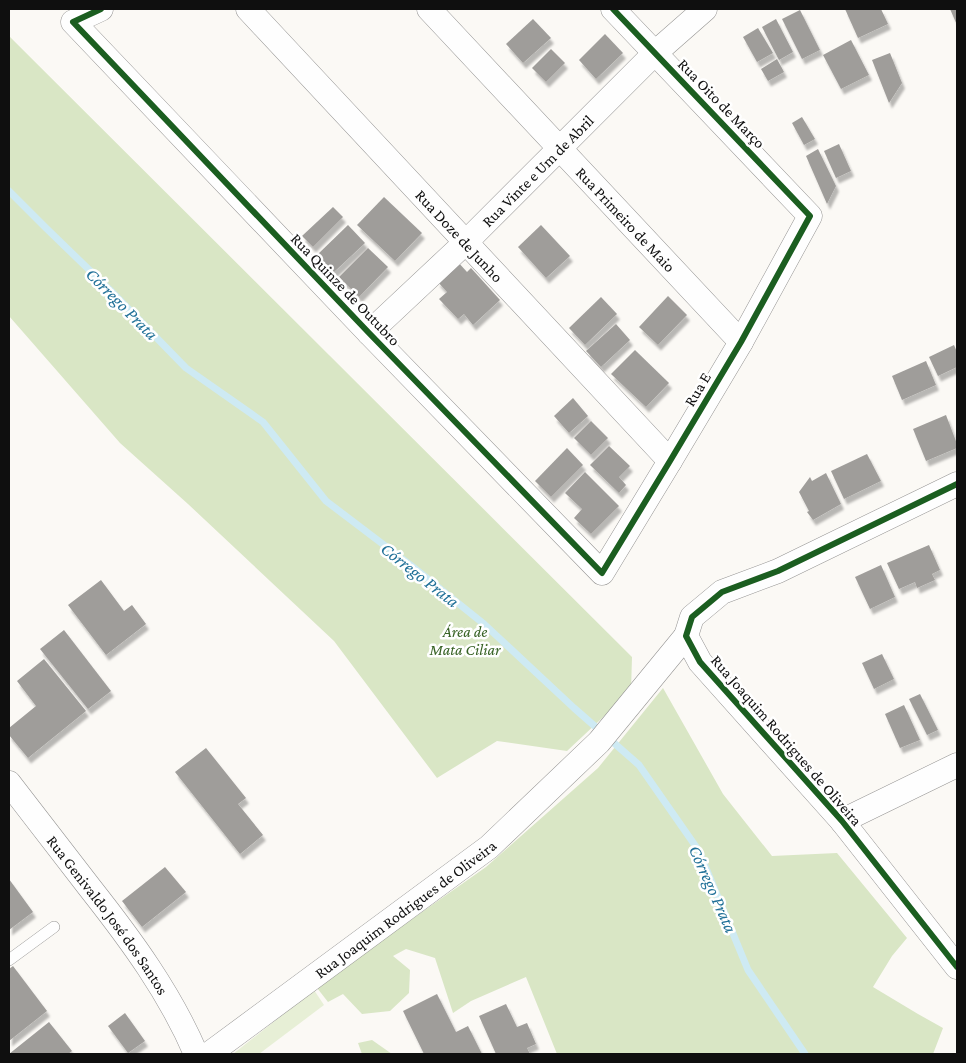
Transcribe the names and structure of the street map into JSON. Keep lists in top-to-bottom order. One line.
{"streets":{"street":["Rua Oito de Março","Rua Vinte e Um de Abril","Rua Primeiro de Maio","Rua Doze de Junho","Rua Quinze de Outubro","Rua E","Rua Joaquim Rodrigues de Oliveira","Rua Genivaldo José dos Santos"]},"crossings":[["Rua Oito de Março","Rua Vinte e Um de Abril"],["Rua Oito de Março","Rua E"],["Rua Vinte e Um de Abril","Rua Primeiro de Maio"],["Rua Vinte e Um de Abril","Rua Doze de Junho"],["Rua Vinte e Um de Abril","Rua Quinze de Outubro"],["Rua Primeiro de Maio","Rua E"],["Rua Doze de Junho","Rua E"],["Rua Quinze de Outubro","Rua E"]],"water":["Córrego Prata"],"parks":["Área de Mata Ciliar"]}
